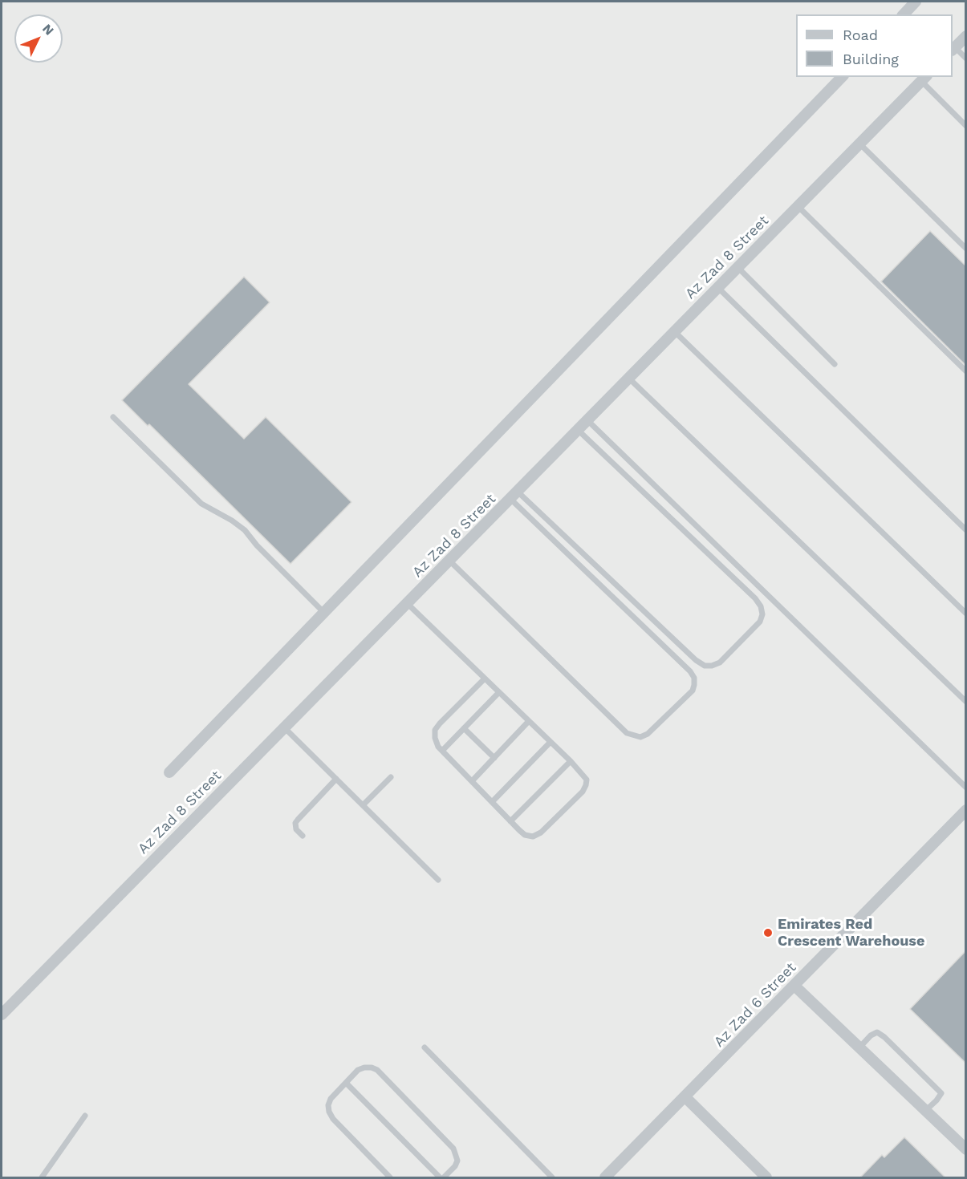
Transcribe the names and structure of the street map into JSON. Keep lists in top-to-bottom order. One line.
{"streets":{"street":["Az Zad 8 Street","Az Zad 6 Street"]},"places":["Emirates Red Crescent Warehouse"],"legend":["Road","Building"],"north":"top right"}
